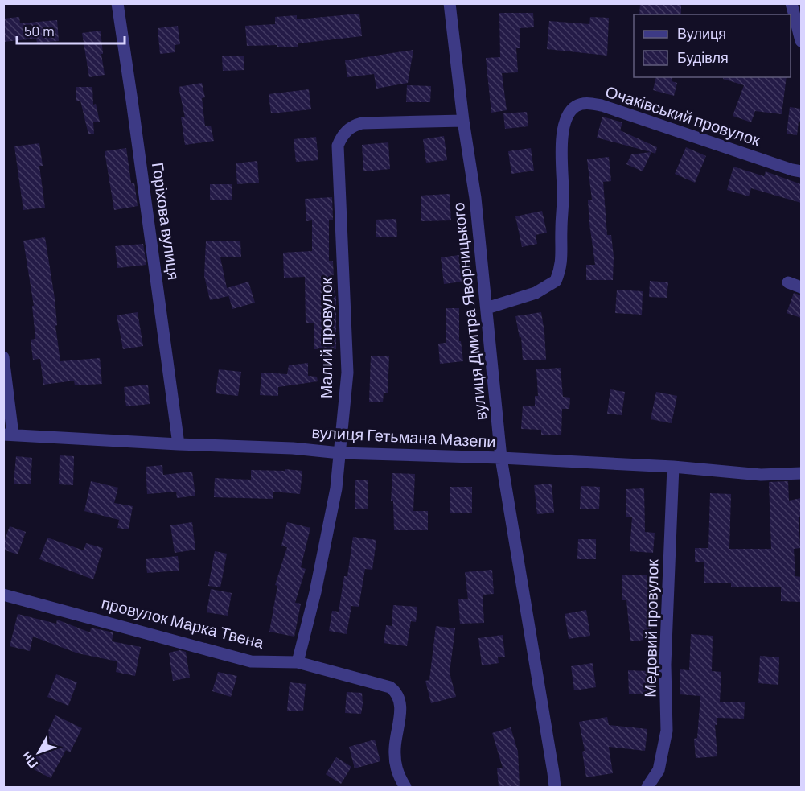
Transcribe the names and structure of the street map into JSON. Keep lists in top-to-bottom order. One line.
{"streets":{"street":["Очаківський провулок","Горіхова вулиця","вулиця Дмитра Яворницького","Малий провулок","вулиця Гетьмана Мазепи","провулок Марка Твена","Медовий провулок"]},"crossings":[["Очаківський провулок","вулиця Дмитра Яворницького"],["Горіхова вулиця","вулиця Гетьмана Мазепи"],["вулиця Дмитра Яворницького","Малий провулок"],["вулиця Дмитра Яворницького","вулиця Гетьмана Мазепи"],["Малий провулок","вулиця Гетьмана Мазепи"],["Малий провулок","провулок Марка Твена"],["вулиця Гетьмана Мазепи","Медовий провулок"]],"legend":["Вулиця","Будівля"],"scale_bar":"50 m","north":"bottom left"}
